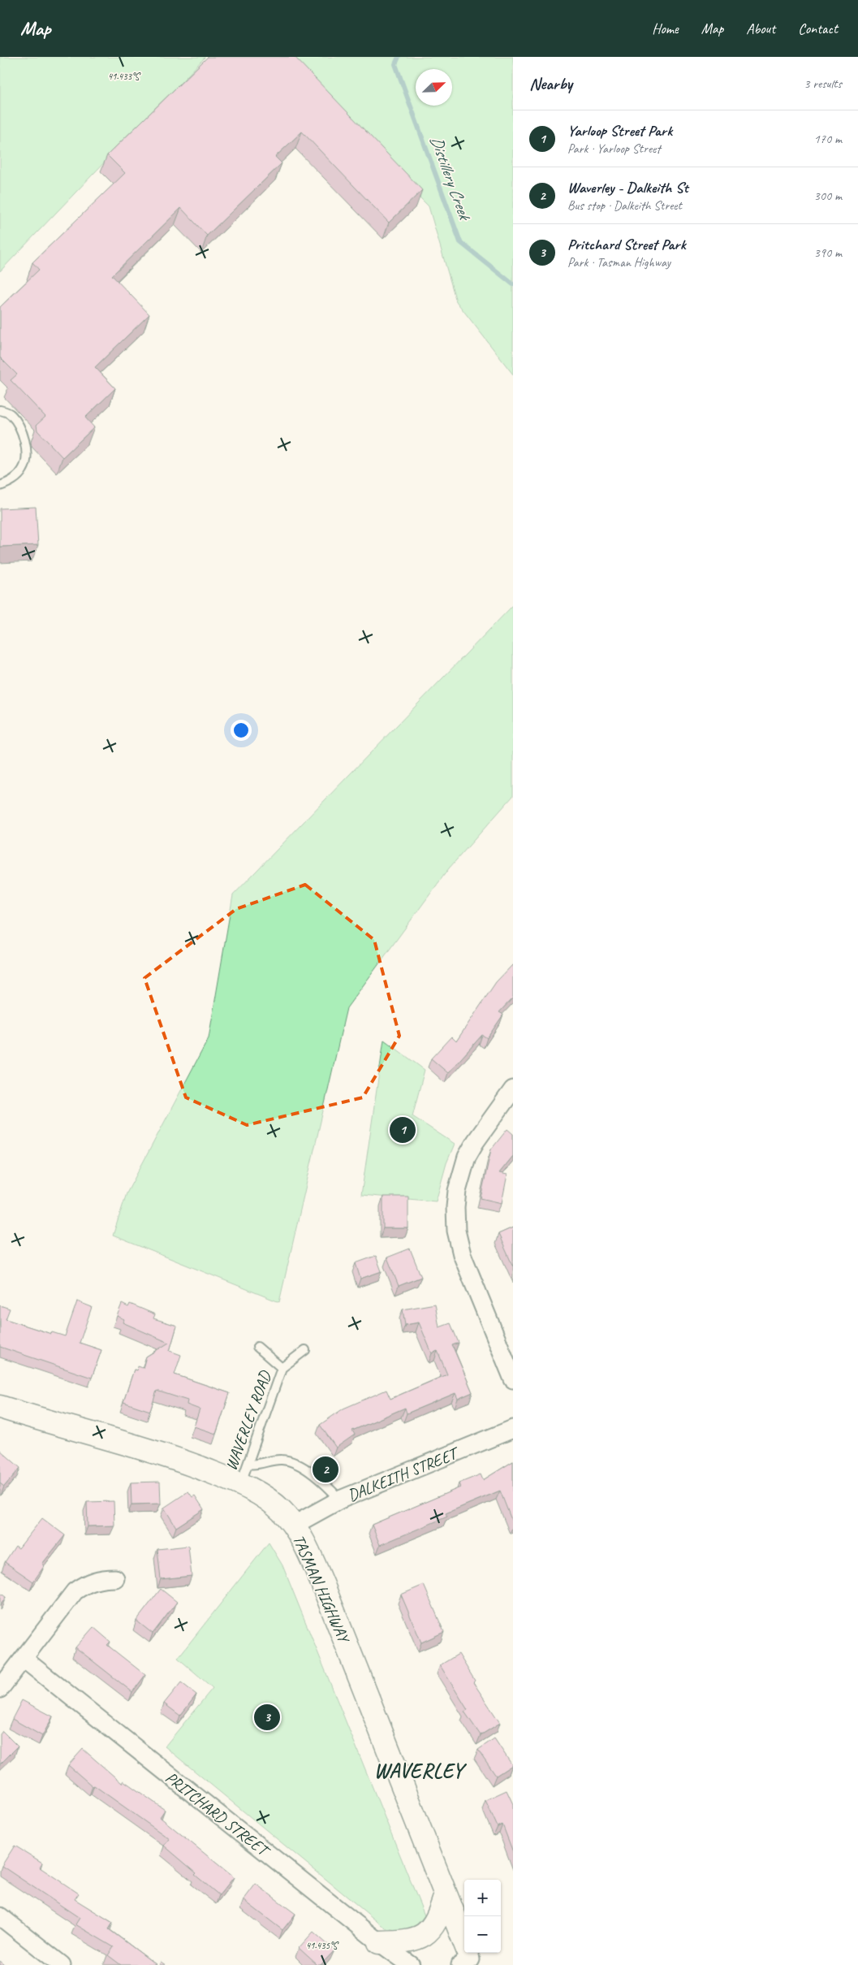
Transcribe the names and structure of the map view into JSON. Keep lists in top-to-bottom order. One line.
{"streets":{"highway":["TASMAN HIGHWAY"],"street":["DALKEITH STREET","PRITCHARD STREET"],"lane":["WAVERLEY ROAD"]},"crossings":[["WAVERLEY ROAD","TASMAN HIGHWAY"],["DALKEITH STREET","TASMAN HIGHWAY"]],"districts":["WAVERLEY"],"water":["Distillery Creek"],"north":"top right","page":{"header":"Map","nav":["Home","Map","About","Contact"],"heading":["Nearby","3 results"],"list":[{"mark":"1","name":"Yarloop Street Park","note":"Park · Yarloop Street","value":"170 m"},{"mark":"2","name":"Waverley - Dalkeith St","note":"Bus stop · Dalkeith Street","value":"300 m"},{"mark":"3","name":"Pritchard Street Park","note":"Park · Tasman Highway","value":"390 m"}],"pins":["1","2","3"],"map_buttons":["+","−"]},"coordinates":["41.433°S","41.435°S"]}
